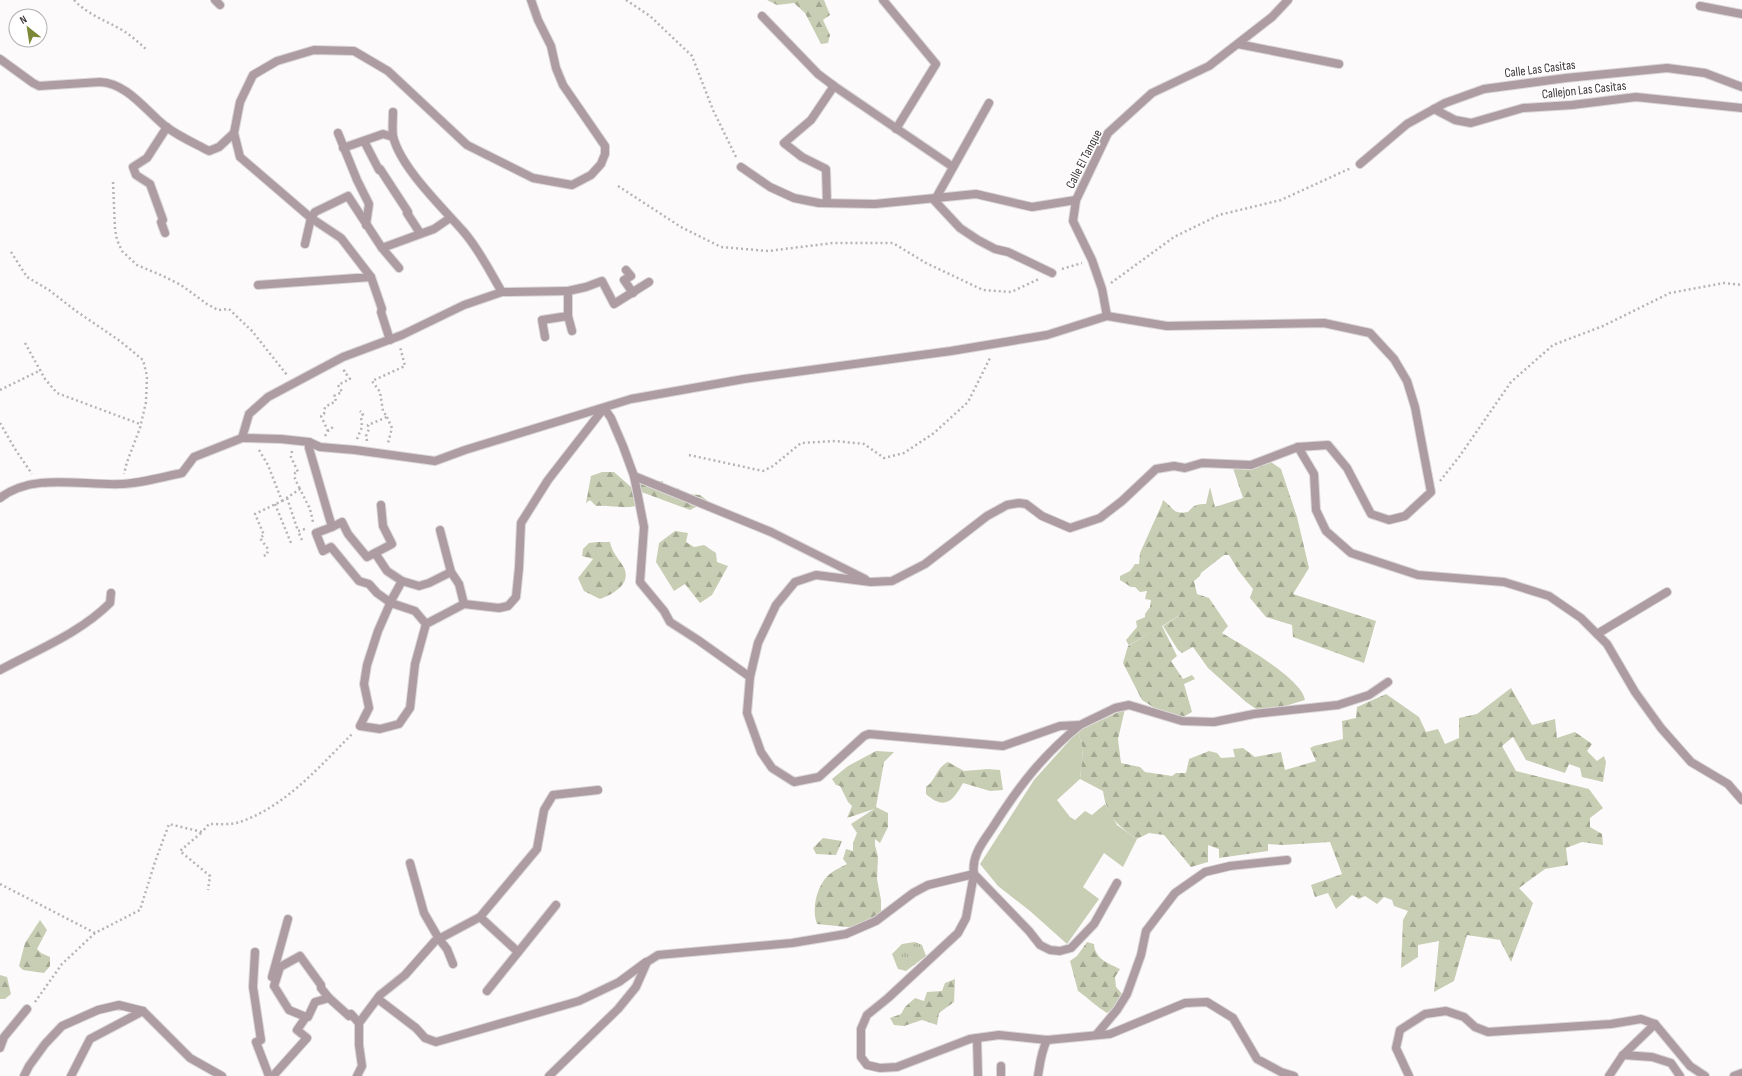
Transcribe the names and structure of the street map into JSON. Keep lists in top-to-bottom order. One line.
{"streets":{"street":["Calle Las Casitas","Callejon Las Casitas","Calle El Tanque"]},"crossings":[["Calle Las Casitas","Callejon Las Casitas"]],"north":"top left"}
